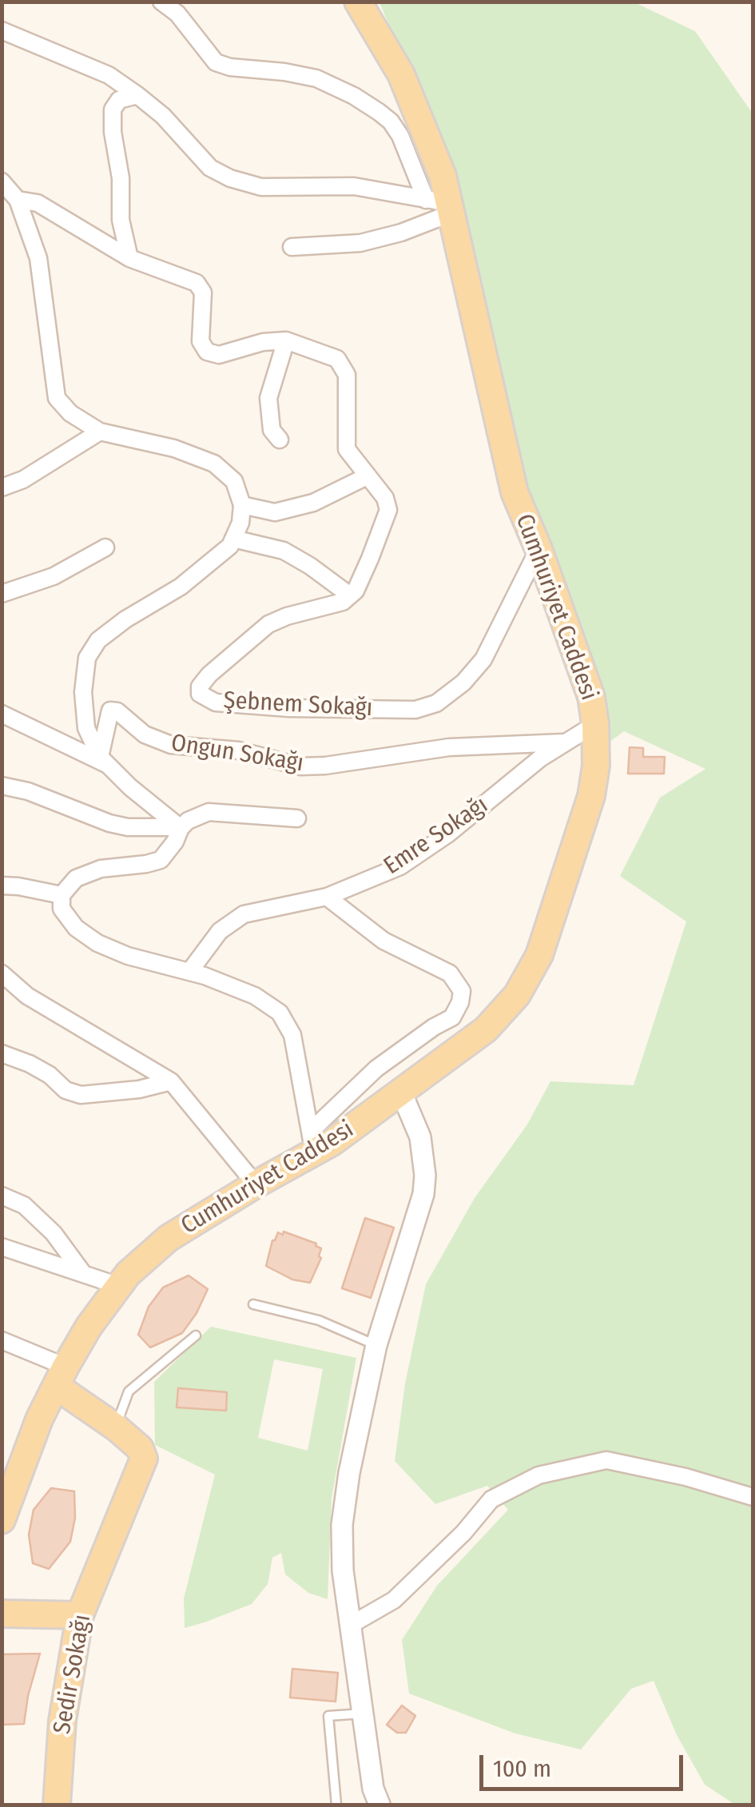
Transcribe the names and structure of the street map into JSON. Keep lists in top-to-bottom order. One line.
{"streets":{"main road":["Cumhuriyet Caddesi","Sedir Sokağı"],"street":["Şebnem Sokağı","Ongun Sokağı","Emre Sokağı"]},"crossings":[["Cumhuriyet Caddesi","Şebnem Sokağı"],["Cumhuriyet Caddesi","Emre Sokağı"],["Ongun Sokağı","Emre Sokağı"]],"scale_bar":"100 m"}
